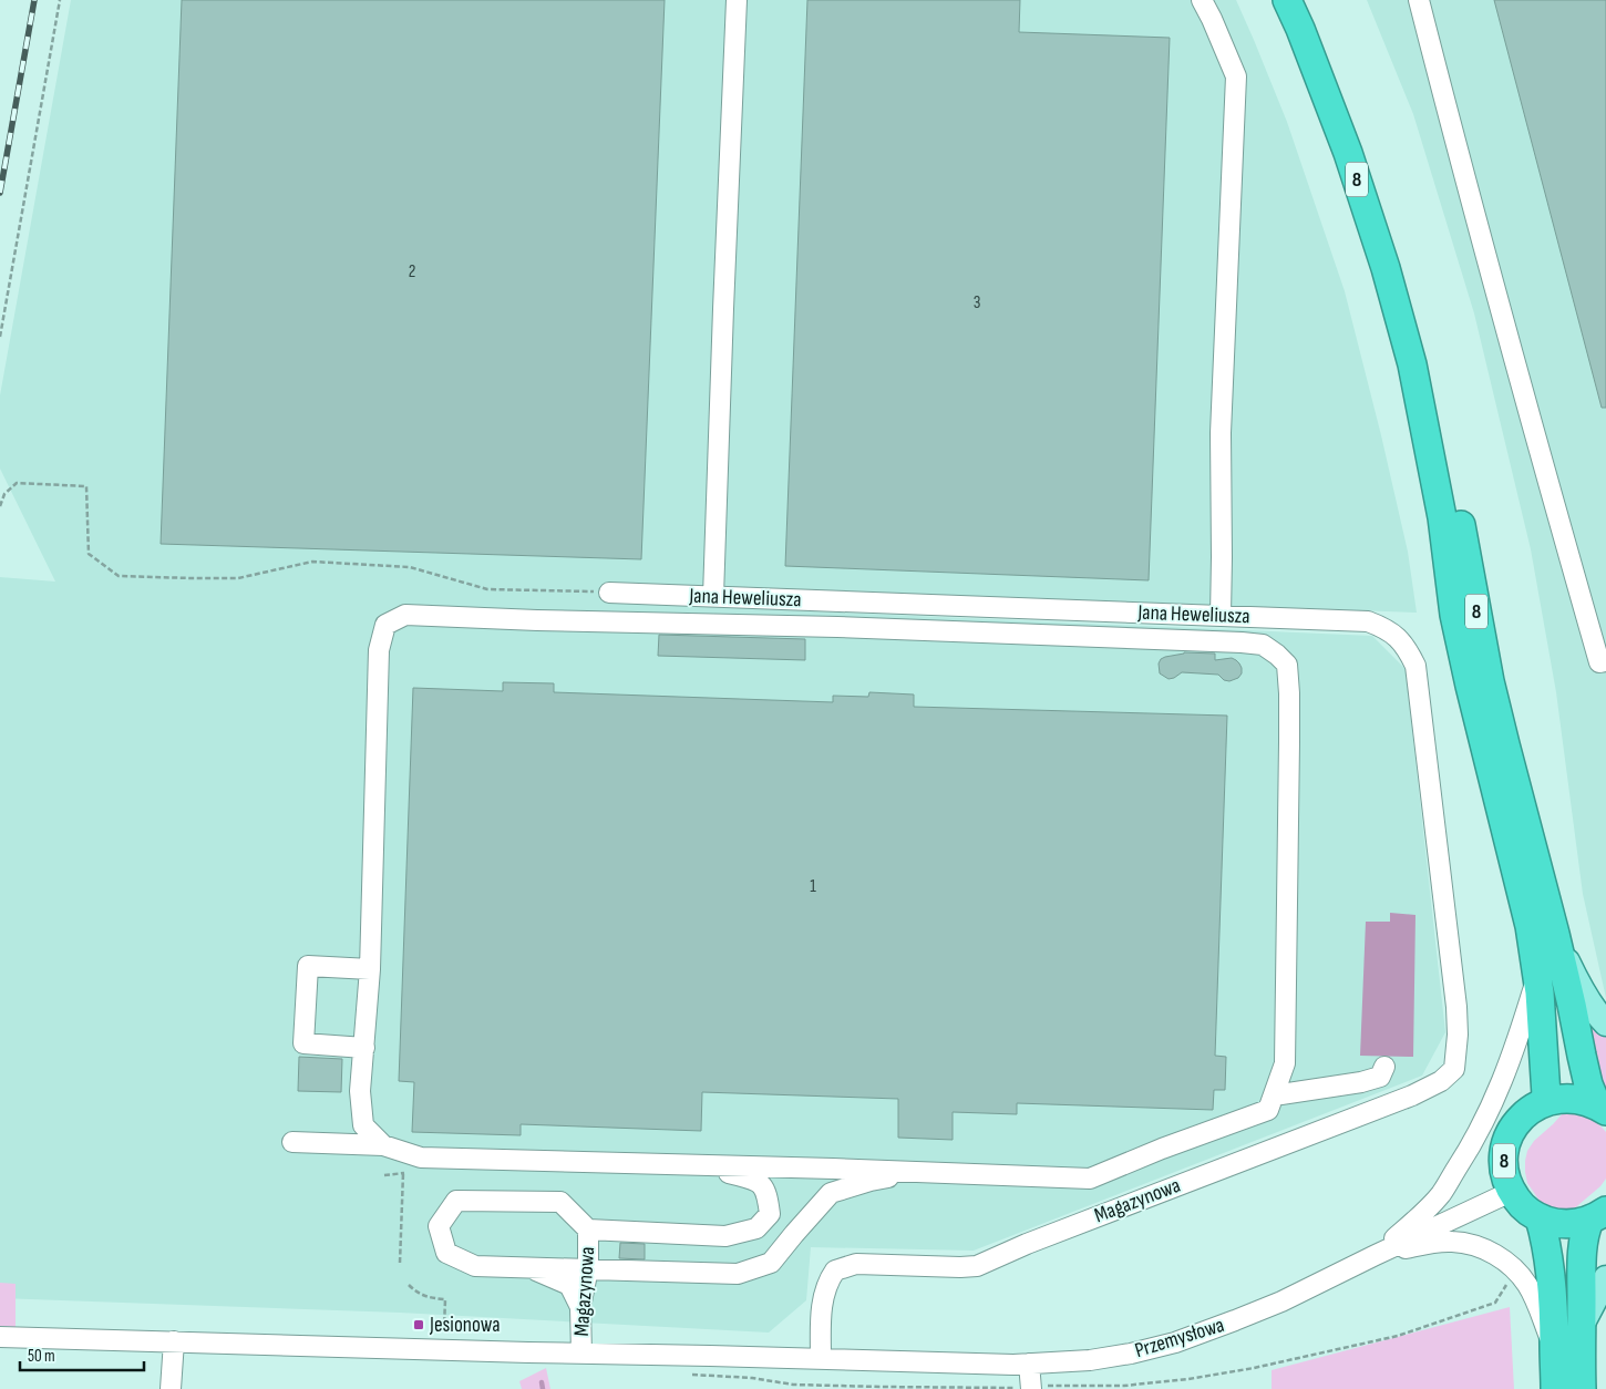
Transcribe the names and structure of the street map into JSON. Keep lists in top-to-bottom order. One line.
{"streets":{"highway":["8"],"street":["Jana Heweliusza","Magazynowa","Przemysłowa"]},"crossings":[["8","Przemysłowa"],["Jana Heweliusza","Magazynowa"],["Magazynowa","Przemysłowa"]],"places":{"transit":["Jesionowa"]},"house_numbers":["2","3","1"],"scale_bar":"50 m"}
